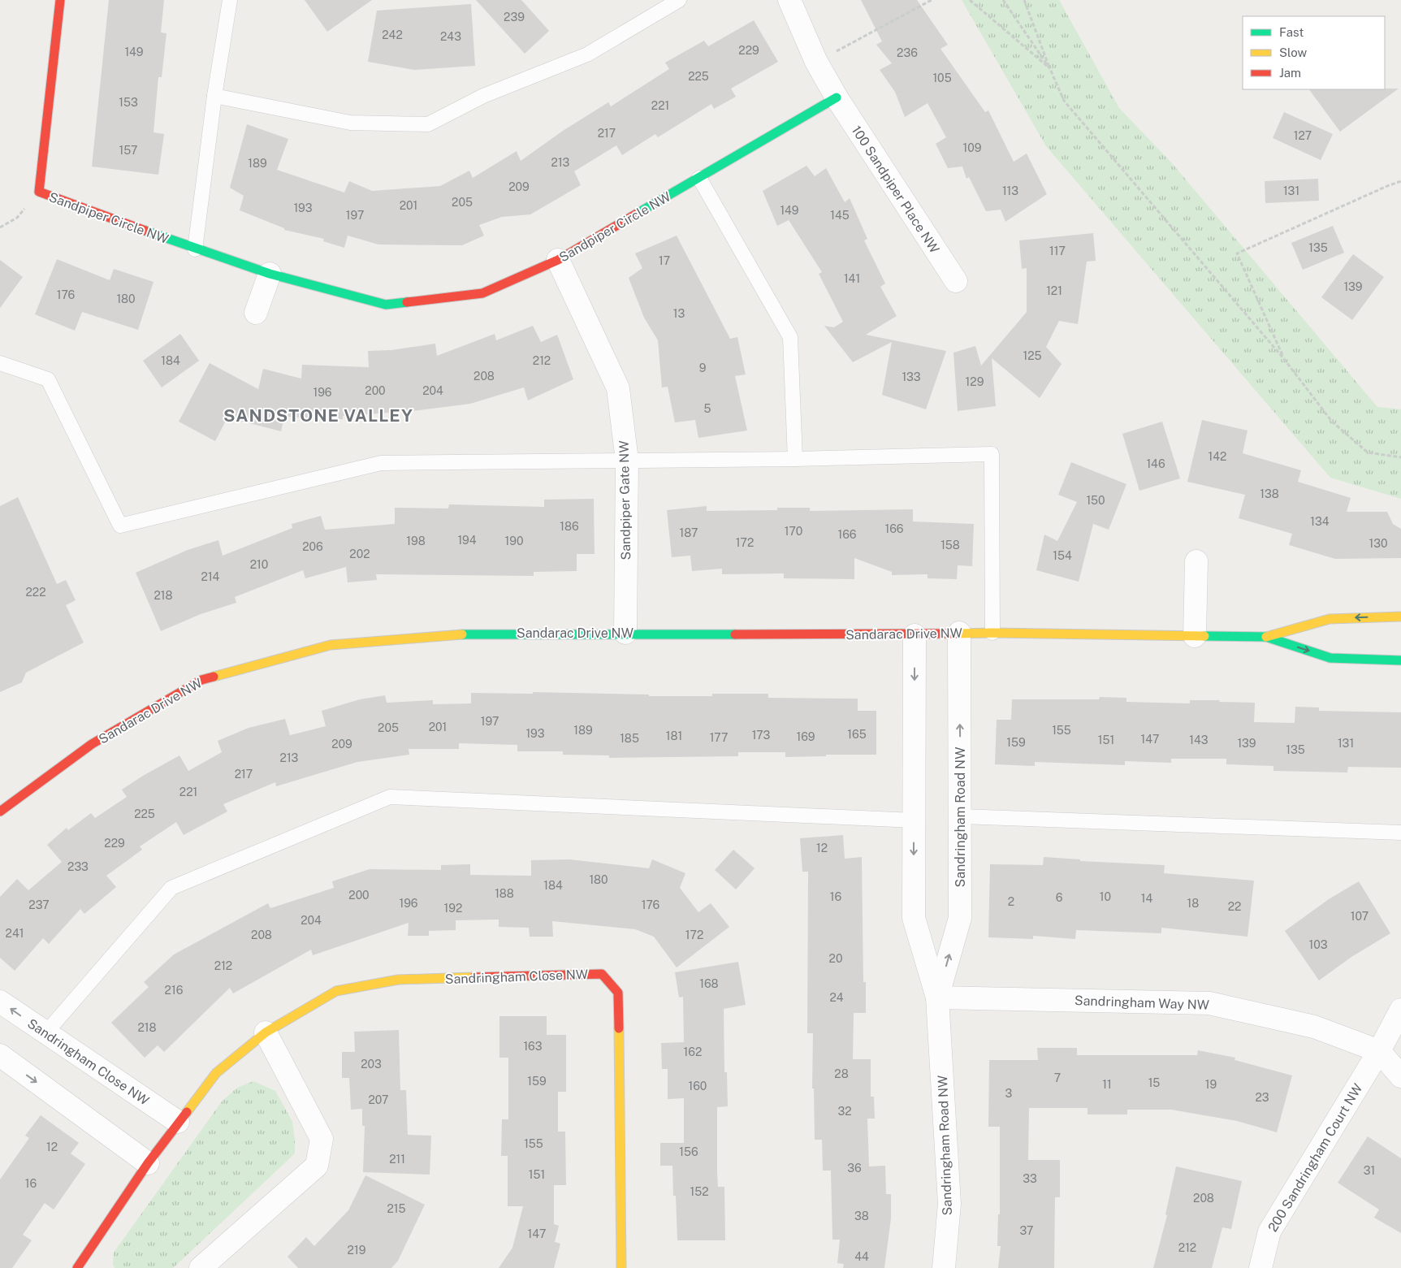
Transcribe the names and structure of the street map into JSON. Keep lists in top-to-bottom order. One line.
{"streets":{"street":["100 Sandpiper Place NW","Sandpiper Circle NW","Sandpiper Gate NW","Sandarac Drive NW","Sandringham Road NW","Sandringham Close NW","Sandringham Way NW","200 Sandringham Court NW"]},"crossings":[["100 Sandpiper Place NW","Sandpiper Circle NW"],["Sandpiper Circle NW","Sandpiper Gate NW"],["Sandpiper Gate NW","Sandarac Drive NW"],["Sandarac Drive NW","Sandringham Road NW"],["Sandringham Road NW","Sandringham Way NW"],["Sandringham Way NW","200 Sandringham Court NW"]],"districts":["SANDSTONE VALLEY"],"house_numbers":["239","242","243","229","149","236","225","105","153","221","217","127","109","157","213","189","209","113","131","205","201","193","149","197","145","135","117","17","141","139","121","176","180","13","125","184","212","9","208","133","129","200","204","196","5","142","146","138","150","134","186","166","170","187","166","194","198","190","172","130","158","206","202","154","210","214","222","218","197","201","205","189","155","193","165","173","181","169","177","185","147","151","143","159","139","131","209","135","213","217","221","225","229","12","233","180","184","188","200","16","10","6","14","2","196","18","237","176","22","192","107","204","241","208","172","103","20","212","168","216","24","218","163","162","203","28","7","159","15","11","19","160","3","23","207","32","155","12","156","211","36","31","151","33","16","152","208","215","38","37","147","212","219","44"],"legend":["Fast","Slow","Jam"]}
